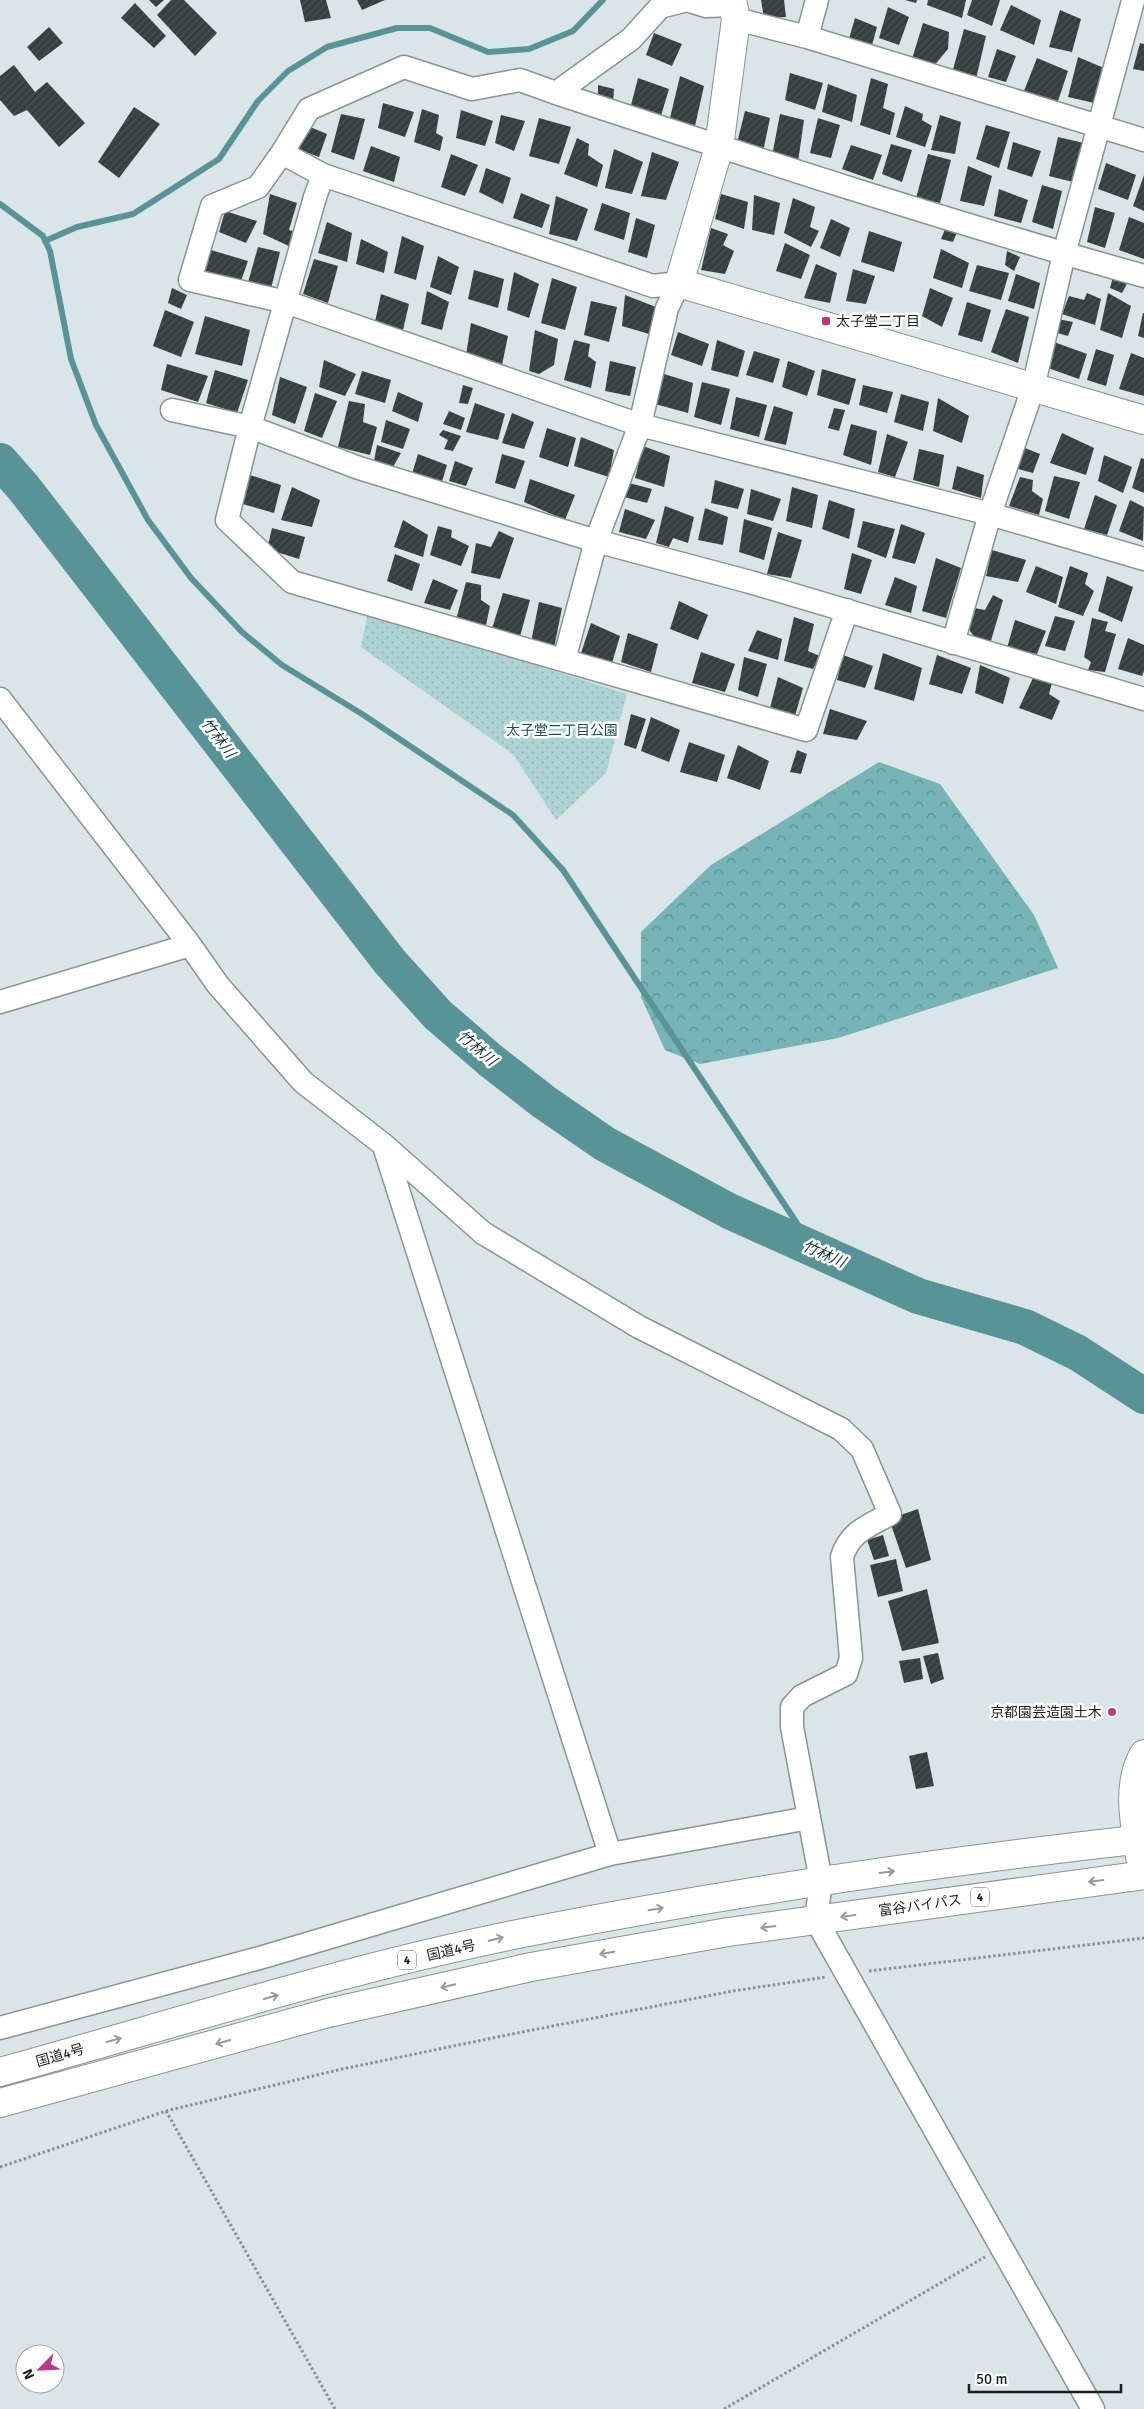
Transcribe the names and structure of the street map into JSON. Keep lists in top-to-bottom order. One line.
{"streets":{"main road":["4","富谷バイパス","国道4号"]},"crossings":[["4","富谷バイパス"],["4","国道4号"]],"water":["竹林川"],"parks":["太子堂二丁目公園"],"places":{"transit":["太子堂二丁目"],"other":["京都園芸造園土木"]},"scale_bar":"50 m","north":"bottom left"}
